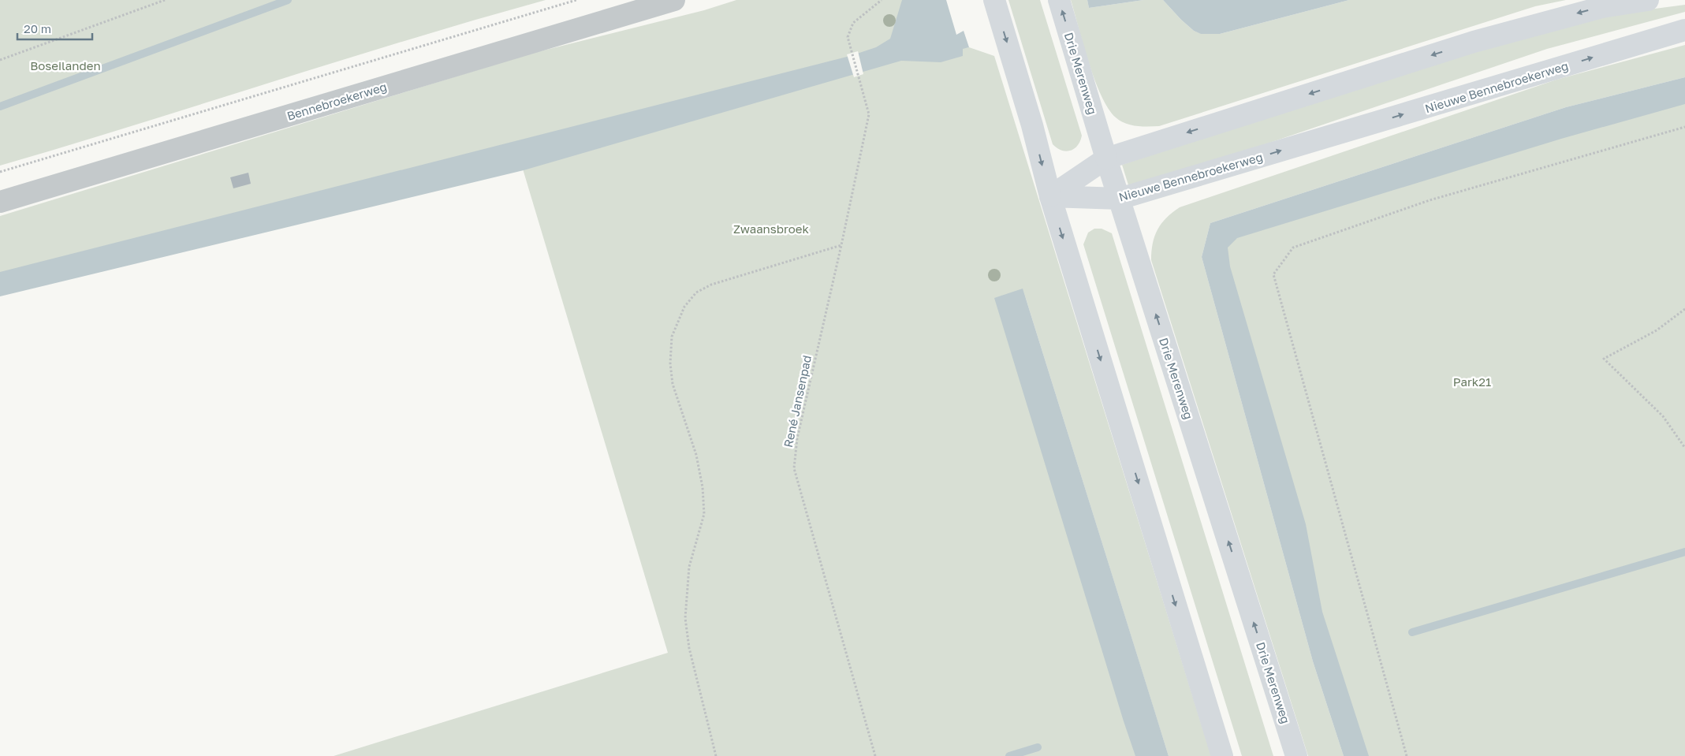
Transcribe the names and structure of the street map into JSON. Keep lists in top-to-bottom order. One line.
{"streets":{"main road":["Drie Merenweg","Nieuwe Bennebroekerweg"],"street":["Bennebroekerweg"],"path":["René Jansenpad"]},"crossings":[["Drie Merenweg","Nieuwe Bennebroekerweg"]],"parks":["Boseilanden","Zwaansbroek","Park21"],"scale_bar":"20 m"}
